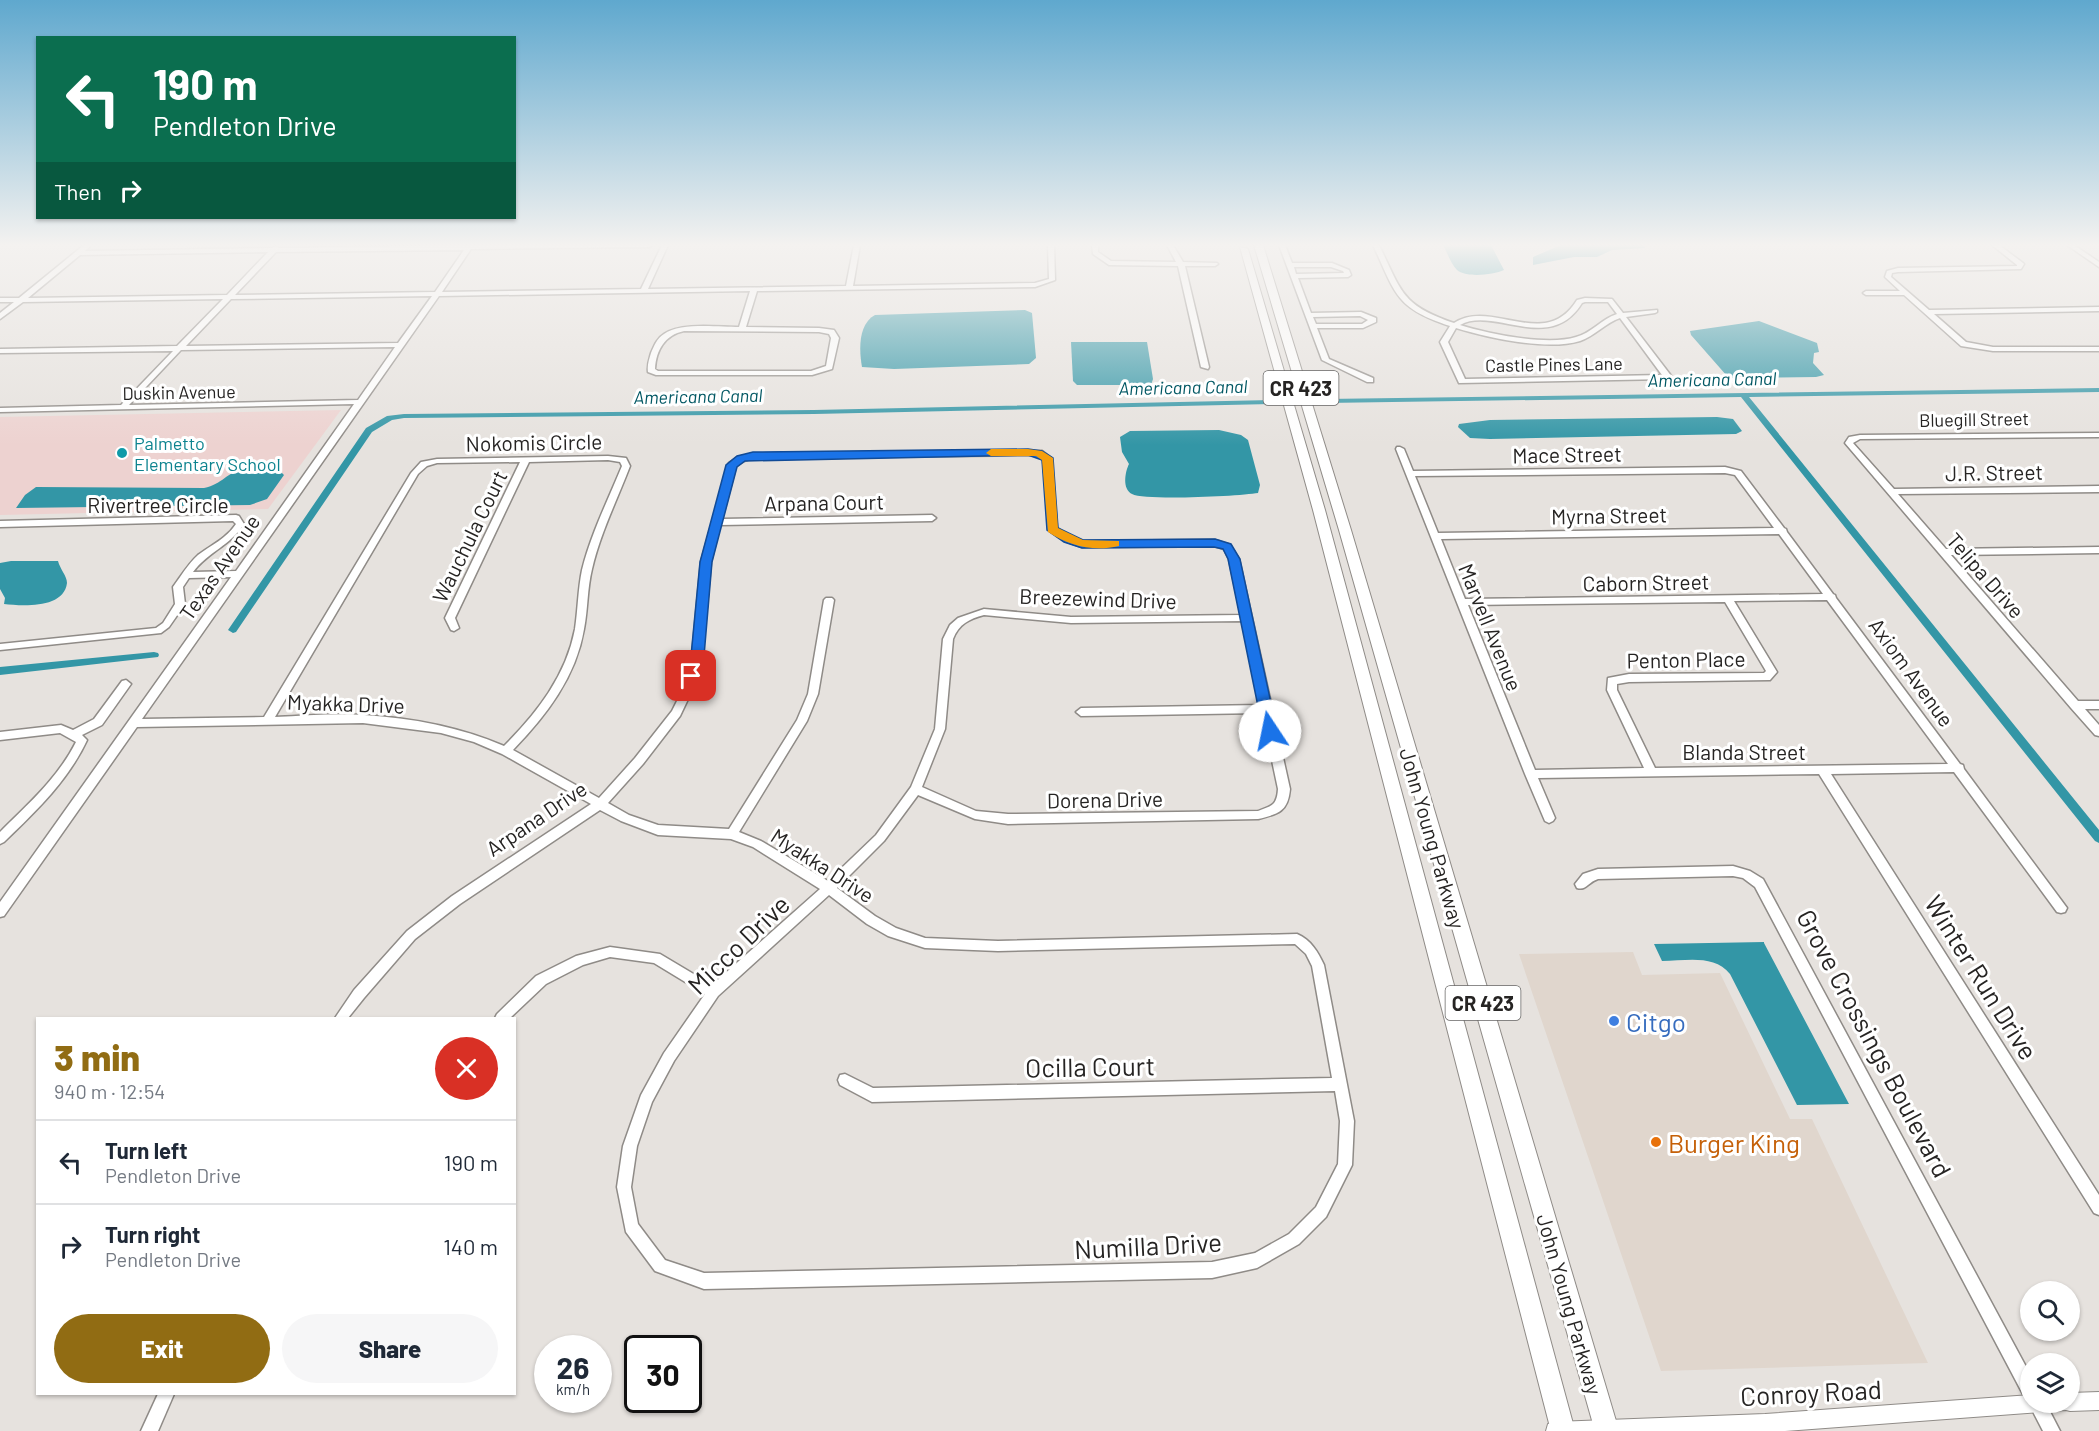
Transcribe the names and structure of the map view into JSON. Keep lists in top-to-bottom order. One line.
{"streets":{"highway":["CR 423","John Young Parkway"],"main road":["Conroy Road"],"street":["Castle Pines Lane","Duskin Avenue","Bluegill Street","Nokomis Circle","Mace Street","J.R. Street","Arpana Court","Rivertree Circle","Myrna Street","Wauchula Court","Texas Avenue","Telipa Drive","Caborn Street","Breezewind Drive","Marvell Avenue","Penton Place","Axiom Avenue","Myakka Drive","Blanda Street","Dorena Drive","Arpana Drive","Micco Drive","Winter Run Drive","Grove Crossings Boulevard","Ocilla Court","Numilla Drive"]},"crossings":[["Duskin Avenue","Texas Avenue"],["Bluegill Street","Telipa Drive"],["Nokomis Circle","Wauchula Court"],["Nokomis Circle","Myakka Drive"],["Mace Street","Marvell Avenue"],["Mace Street","Axiom Avenue"],["J.R. Street","Telipa Drive"],["Arpana Court","Arpana Drive"],["Myrna Street","Marvell Avenue"],["Myrna Street","Axiom Avenue"],["Texas Avenue","Myakka Drive"],["Caborn Street","Marvell Avenue"],["Caborn Street","Penton Place"],["Caborn Street","Axiom Avenue"],["Breezewind Drive","Arpana Drive"],["Breezewind Drive","Micco Drive"],["Marvell Avenue","Blanda Street"],["Penton Place","Blanda Street"],["Axiom Avenue","Blanda Street"],["Myakka Drive","Arpana Drive"],["Myakka Drive","Micco Drive"],["Myakka Drive","Numilla Drive"],["Blanda Street","Winter Run Drive"],["Dorena Drive","Micco Drive"],["John Young Parkway","Conroy Road"],["Micco Drive","Numilla Drive"],["Ocilla Court","Numilla Drive"]],"water":["Americana Canal"],"places":["Palmetto Elementary School","Citgo","Burger King"],"page":{"turn":["190 m","Pendleton Drive"],"then":"Then","heading":["3 min","940 m · 12:54"],"list":[{"name":"Turn left","note":"Pendleton Drive","value":"190 m"},{"name":"Turn right","note":"Pendleton Drive","value":"140 m"}],"buttons":["Exit","Share"],"speed":"26 km/h","limit":"30"}}
